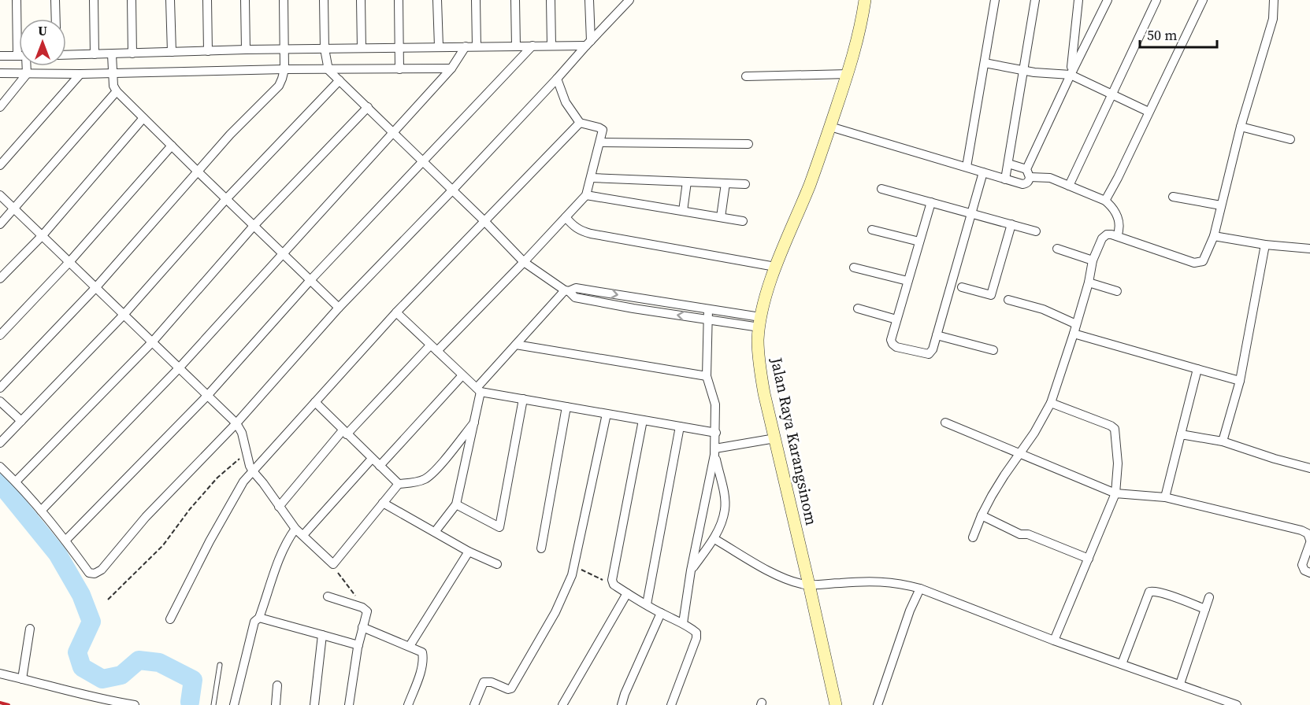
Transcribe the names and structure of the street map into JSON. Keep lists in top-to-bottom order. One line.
{"streets":{"street":["Jalan Raya Karangsinom"]},"scale_bar":"50 m","north":"top"}
